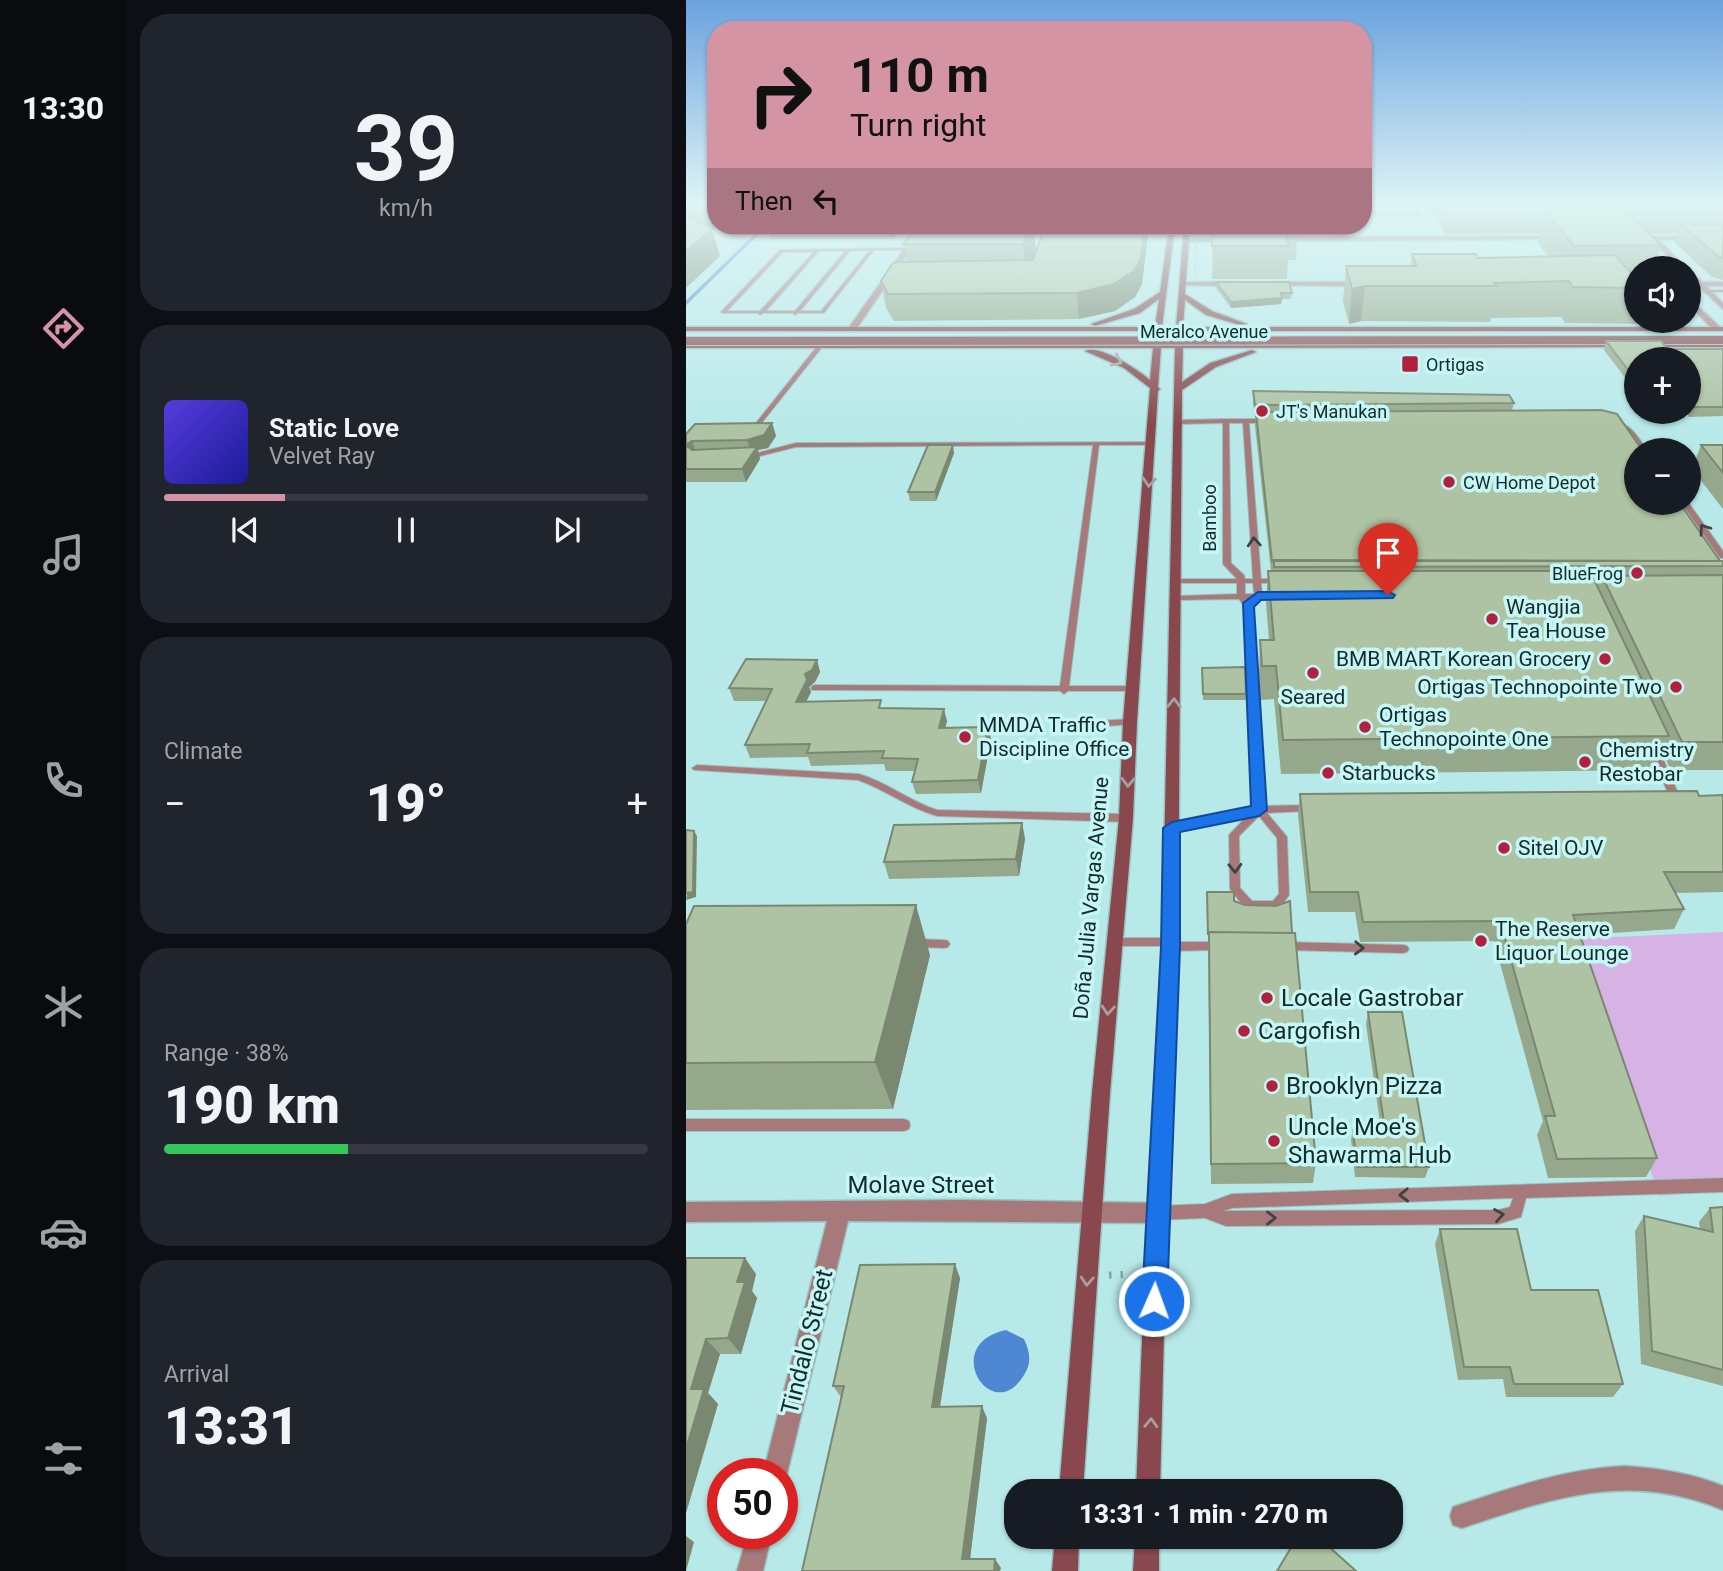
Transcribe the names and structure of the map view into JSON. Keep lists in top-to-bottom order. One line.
{"streets":{"main road":["Meralco Avenue","Doña Julia Vargas Avenue"],"street":["Molave Street","Tindalo Street"],"lane":["Bamboo"]},"crossings":[["Meralco Avenue","Doña Julia Vargas Avenue"],["Doña Julia Vargas Avenue","Molave Street"],["Molave Street","Tindalo Street"]],"places":{"transit":["Ortigas"],"other":["JT's Manukan","CW Home Depot","BlueFrog","Wangjia Tea House","BMB MART Korean Grocery","Seared","Ortigas Technopointe Two","Ortigas Technopointe One","MMDA Traffic Discipline Office","Chemistry Restobar","Starbucks","Sitel OJV","The Reserve Liquor Lounge","Locale Gastrobar","Cargofish","Brooklyn Pizza","Uncle Moe's Shawarma Hub"]},"page":{"tabs":"13:30","tile":[["39","km/h"],"Climate",["Range · 38%","190 km"],["Arrival","13:31"]],"turn":["110 m","Turn right"],"then":"Then","map_buttons":["+","−"],"song":["Static Love","Velvet Ray"],"heat":["−","19°","+"],"limit":"50","trip":"13:31 · 1 min · 270 m"}}
